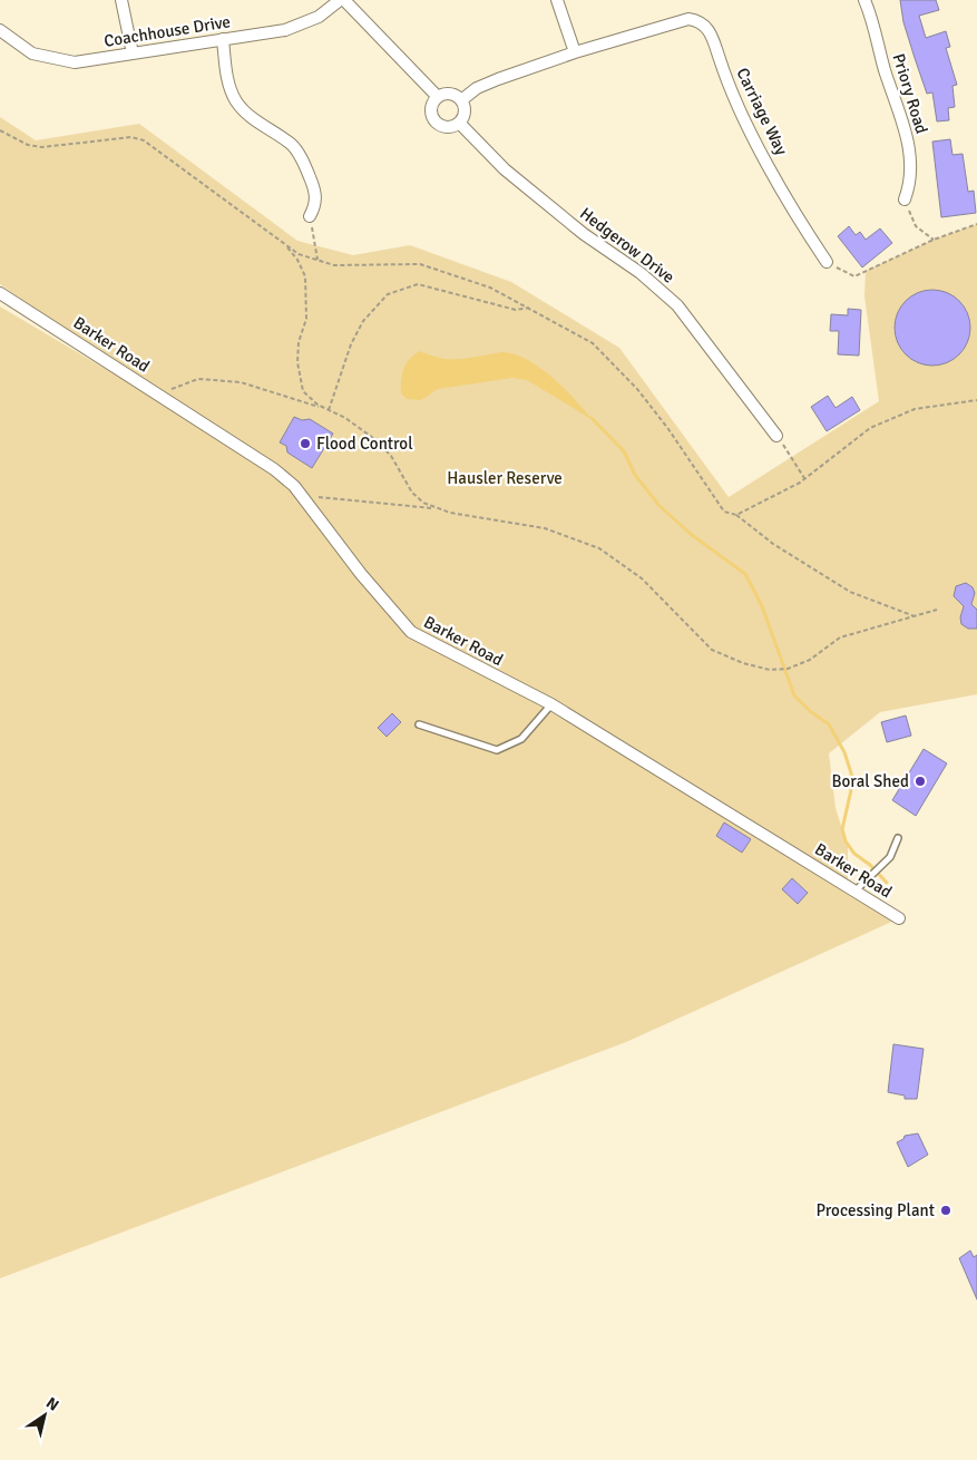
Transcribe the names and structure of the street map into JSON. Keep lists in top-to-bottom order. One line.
{"streets":{"street":["Coachhouse Drive","Priory Road","Carriage Way","Hedgerow Drive","Barker Road"]},"crossings":[["Carriage Way","Hedgerow Drive"]],"parks":["Hausler Reserve"],"places":["Flood Control","Boral Shed","Processing Plant"],"north":"top right"}
